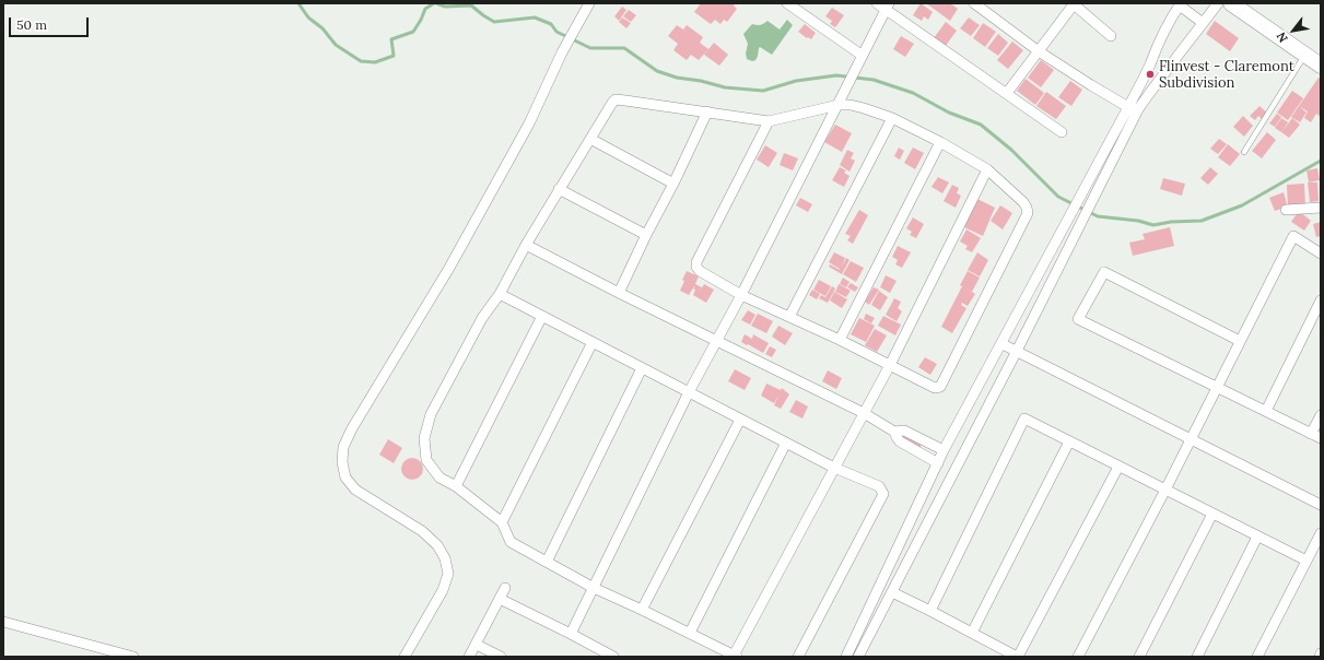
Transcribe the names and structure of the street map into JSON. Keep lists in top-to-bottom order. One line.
{"places":["Flinvest - Claremont Subdivision"],"scale_bar":"50 m","north":"bottom left"}
